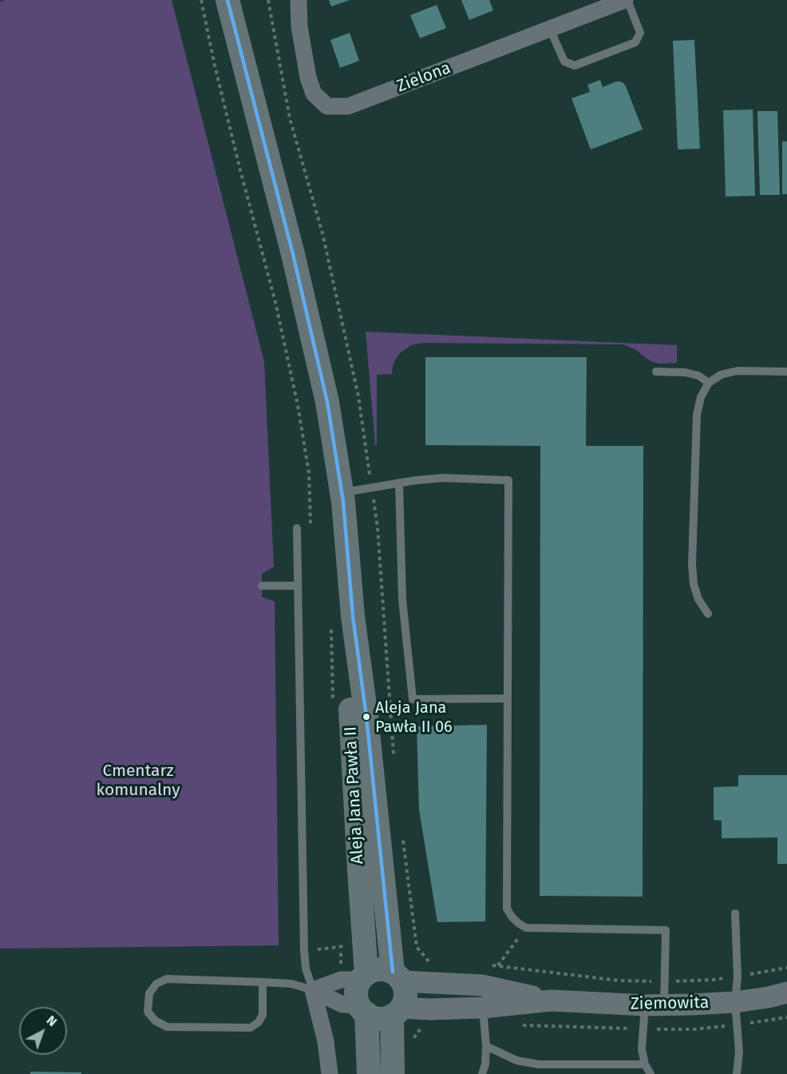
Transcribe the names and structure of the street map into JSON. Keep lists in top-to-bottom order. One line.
{"streets":{"main road":["Aleja Jana Pawła II"],"street":["Zielona","Ziemowita"]},"crossings":[["Aleja Jana Pawła II","Ziemowita"]],"parks":["Cmentarz komunalny"],"places":["Aleja Jana Pawła II 06"],"north":"top right"}
